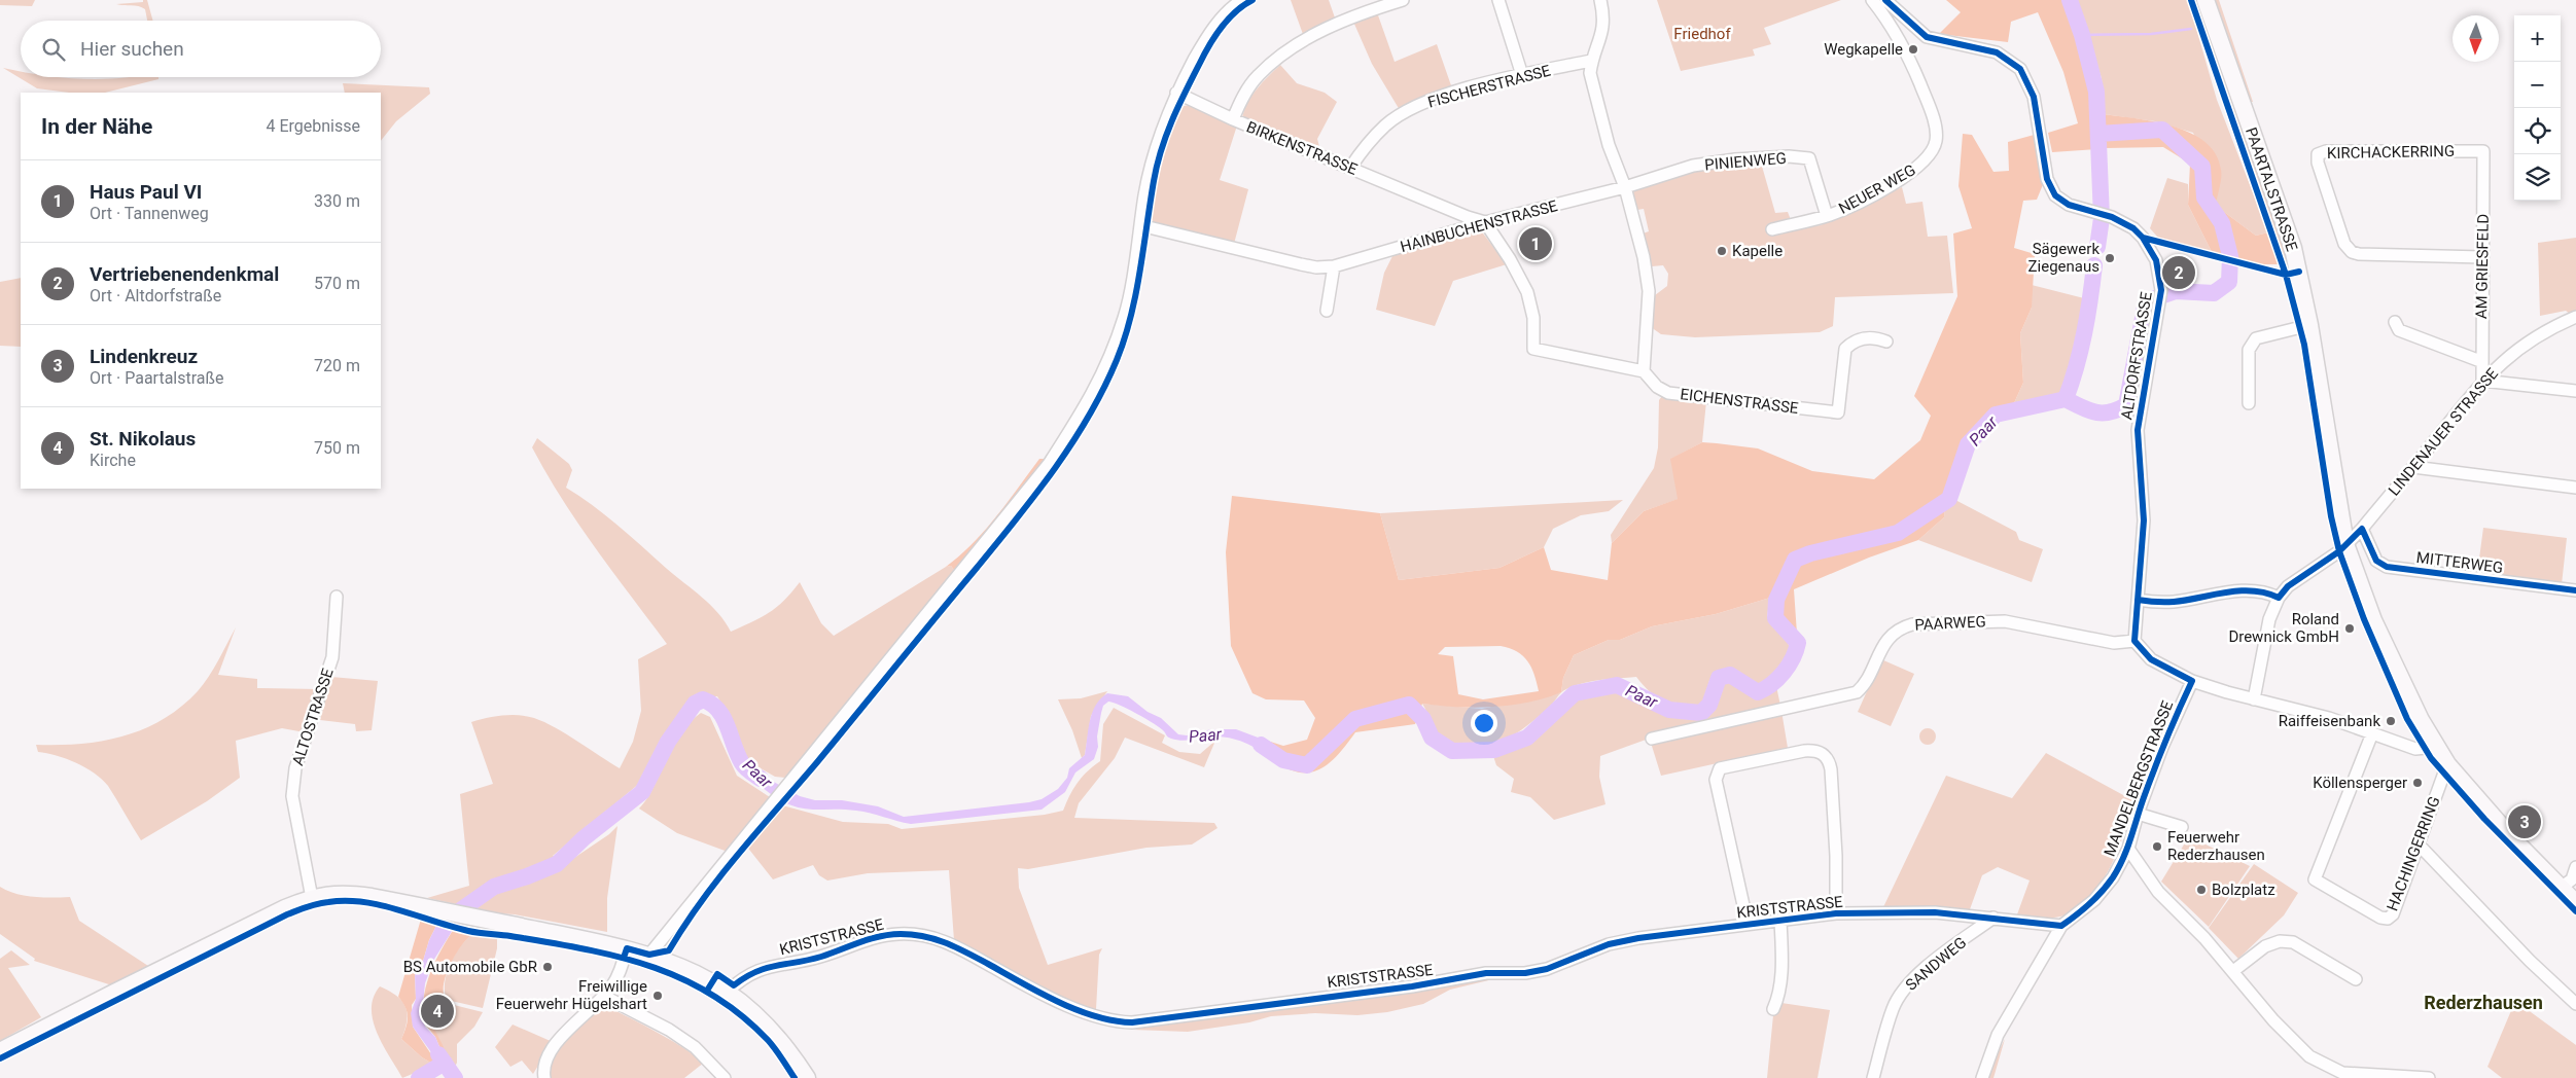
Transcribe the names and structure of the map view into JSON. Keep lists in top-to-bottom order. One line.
{"streets":{"main road":["PAARTALSTRASSE"],"street":["FISCHERSTRASSE","BIRKENSTRASSE","KIRCHACKERRING","PINIENWEG","NEUER WEG","HAINBUCHENSTRASSE","AM GRIESFELD","ALTDORFSTRASSE","EICHENSTRASSE","LINDENAUER STRASSE","MITTERWEG","PAARWEG","ALTOSTRASSE","MANDELBERGSTRASSE","HACHINGERRING","KRISTSTRASSE","SANDWEG"]},"crossings":[["FISCHERSTRASSE","BIRKENSTRASSE"],["BIRKENSTRASSE","HAINBUCHENSTRASSE"],["KIRCHACKERRING","AM GRIESFELD"],["PINIENWEG","NEUER WEG"],["PINIENWEG","HAINBUCHENSTRASSE"],["PAARTALSTRASSE","LINDENAUER STRASSE"],["PAARTALSTRASSE","HACHINGERRING"],["AM GRIESFELD","LINDENAUER STRASSE"],["ALTDORFSTRASSE","PAARWEG"],["LINDENAUER STRASSE","MITTERWEG"],["MANDELBERGSTRASSE","KRISTSTRASSE"],["KRISTSTRASSE","SANDWEG"]],"districts":["Rederzhausen"],"water":["Paar"],"parks":["Friedhof"],"places":["Wegkapelle","Kapelle","Sägewerk Ziegenaus","Roland Drewnick GmbH","Raiffeisenbank","Köllensperger","Feuerwehr Rederzhausen","Bolzplatz","BS Automobile GbR","Freiwillige Feuerwehr Hügelshart"],"north":"bottom","page":{"map_buttons":["+","−"],"search":"Hier suchen","heading":["In der Nähe","4 Ergebnisse"],"list":[{"mark":"1","name":"Haus Paul VI","note":"Ort · Tannenweg","value":"330 m"},{"mark":"2","name":"Vertriebenendenkmal","note":"Ort · Altdorfstraße","value":"570 m"},{"mark":"3","name":"Lindenkreuz","note":"Ort · Paartalstraße","value":"720 m"},{"mark":"4","name":"St. Nikolaus","note":"Kirche","value":"750 m"}],"pins":["1","2","3","4"]}}
